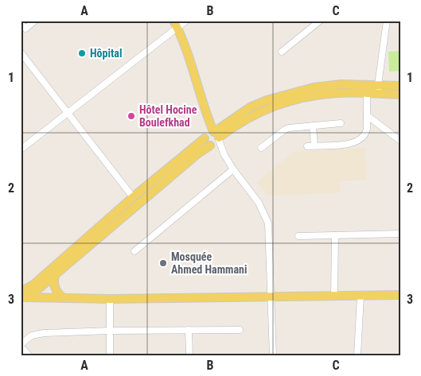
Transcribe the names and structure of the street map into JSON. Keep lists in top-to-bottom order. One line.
{"places":["Hôpital","Hôtel Hocine Boulefkhad","Mosquée Ahmed Hammani"],"grid":{"columns":["A","B","C"],"rows":["1","2","3"]}}
